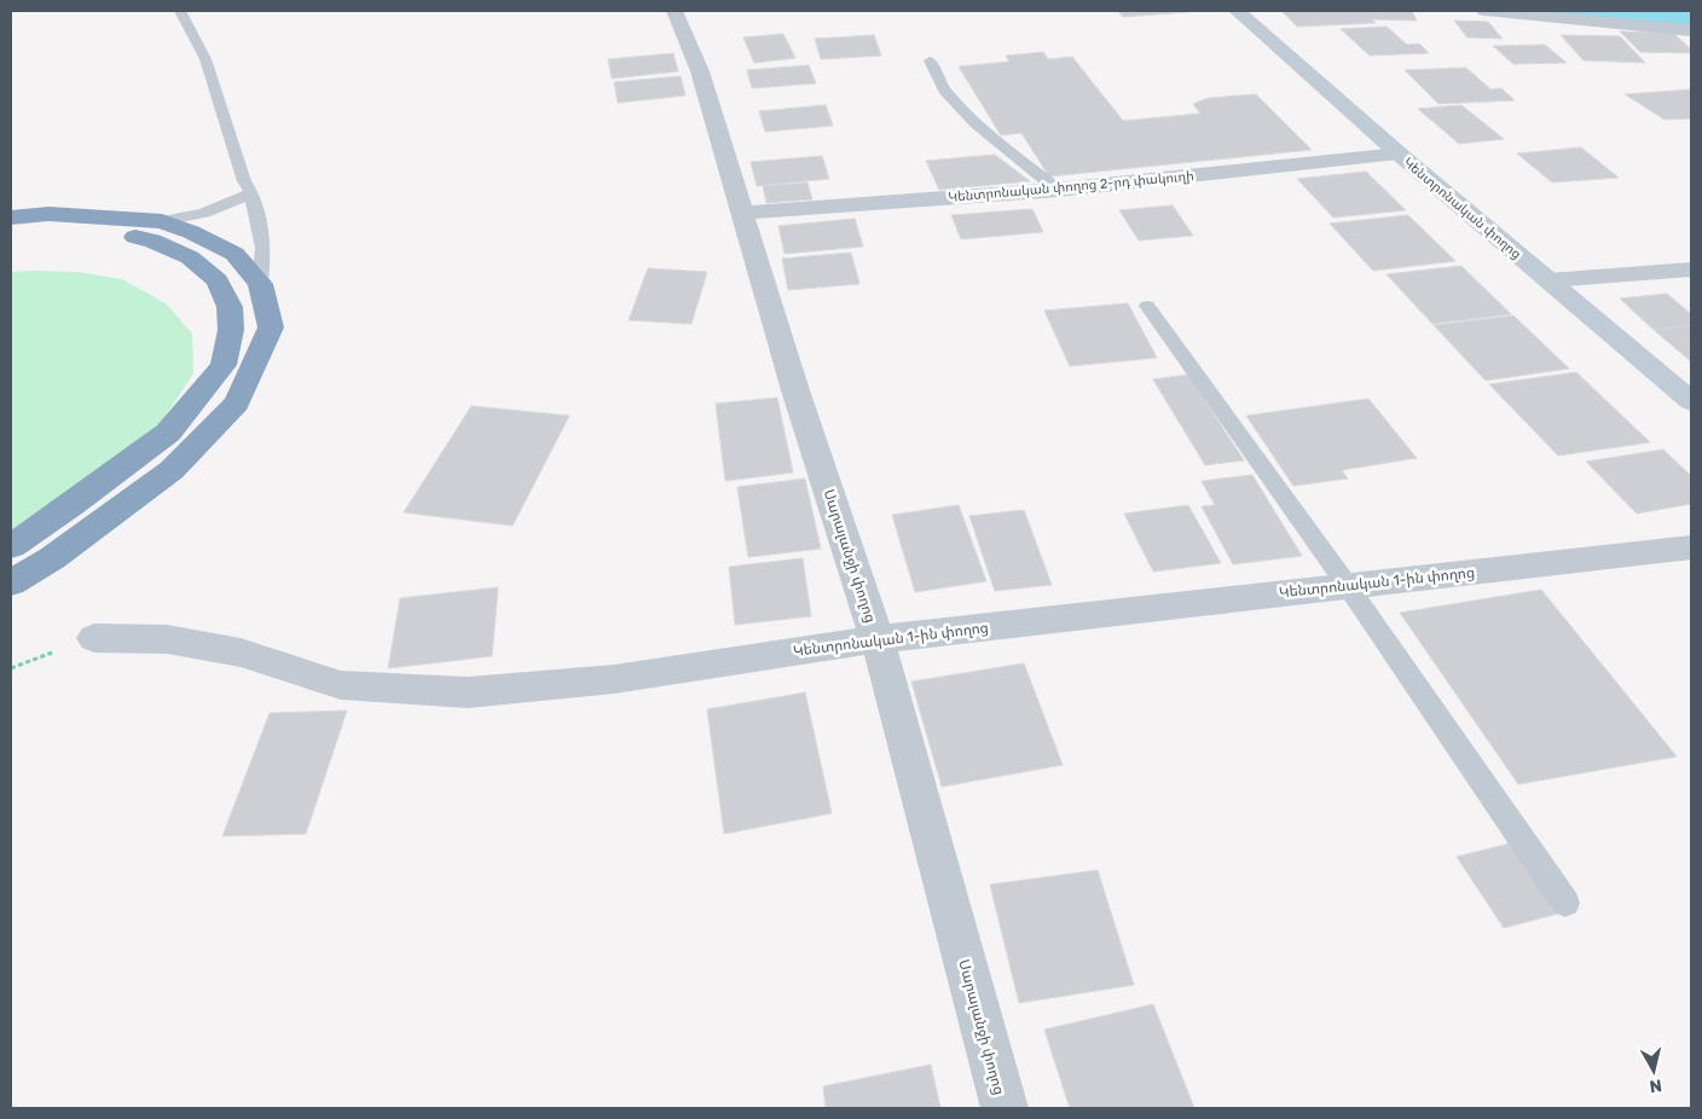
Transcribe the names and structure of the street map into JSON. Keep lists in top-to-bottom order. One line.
{"streets":{"main road":["Կենտրոնական փողոց"],"street":["Կենտրոնական փողոց 2-րդ փակուղի","Սարալանջի փողոց","Կենտրոնական 1-ին փողոց"]},"crossings":[["Կենտրոնական փողոց 2-րդ փակուղի","Կենտրոնական փողոց"],["Կենտրոնական փողոց 2-րդ փակուղի","Սարալանջի փողոց"],["Սարալանջի փողոց","Կենտրոնական 1-ին փողոց"]],"north":"bottom"}
